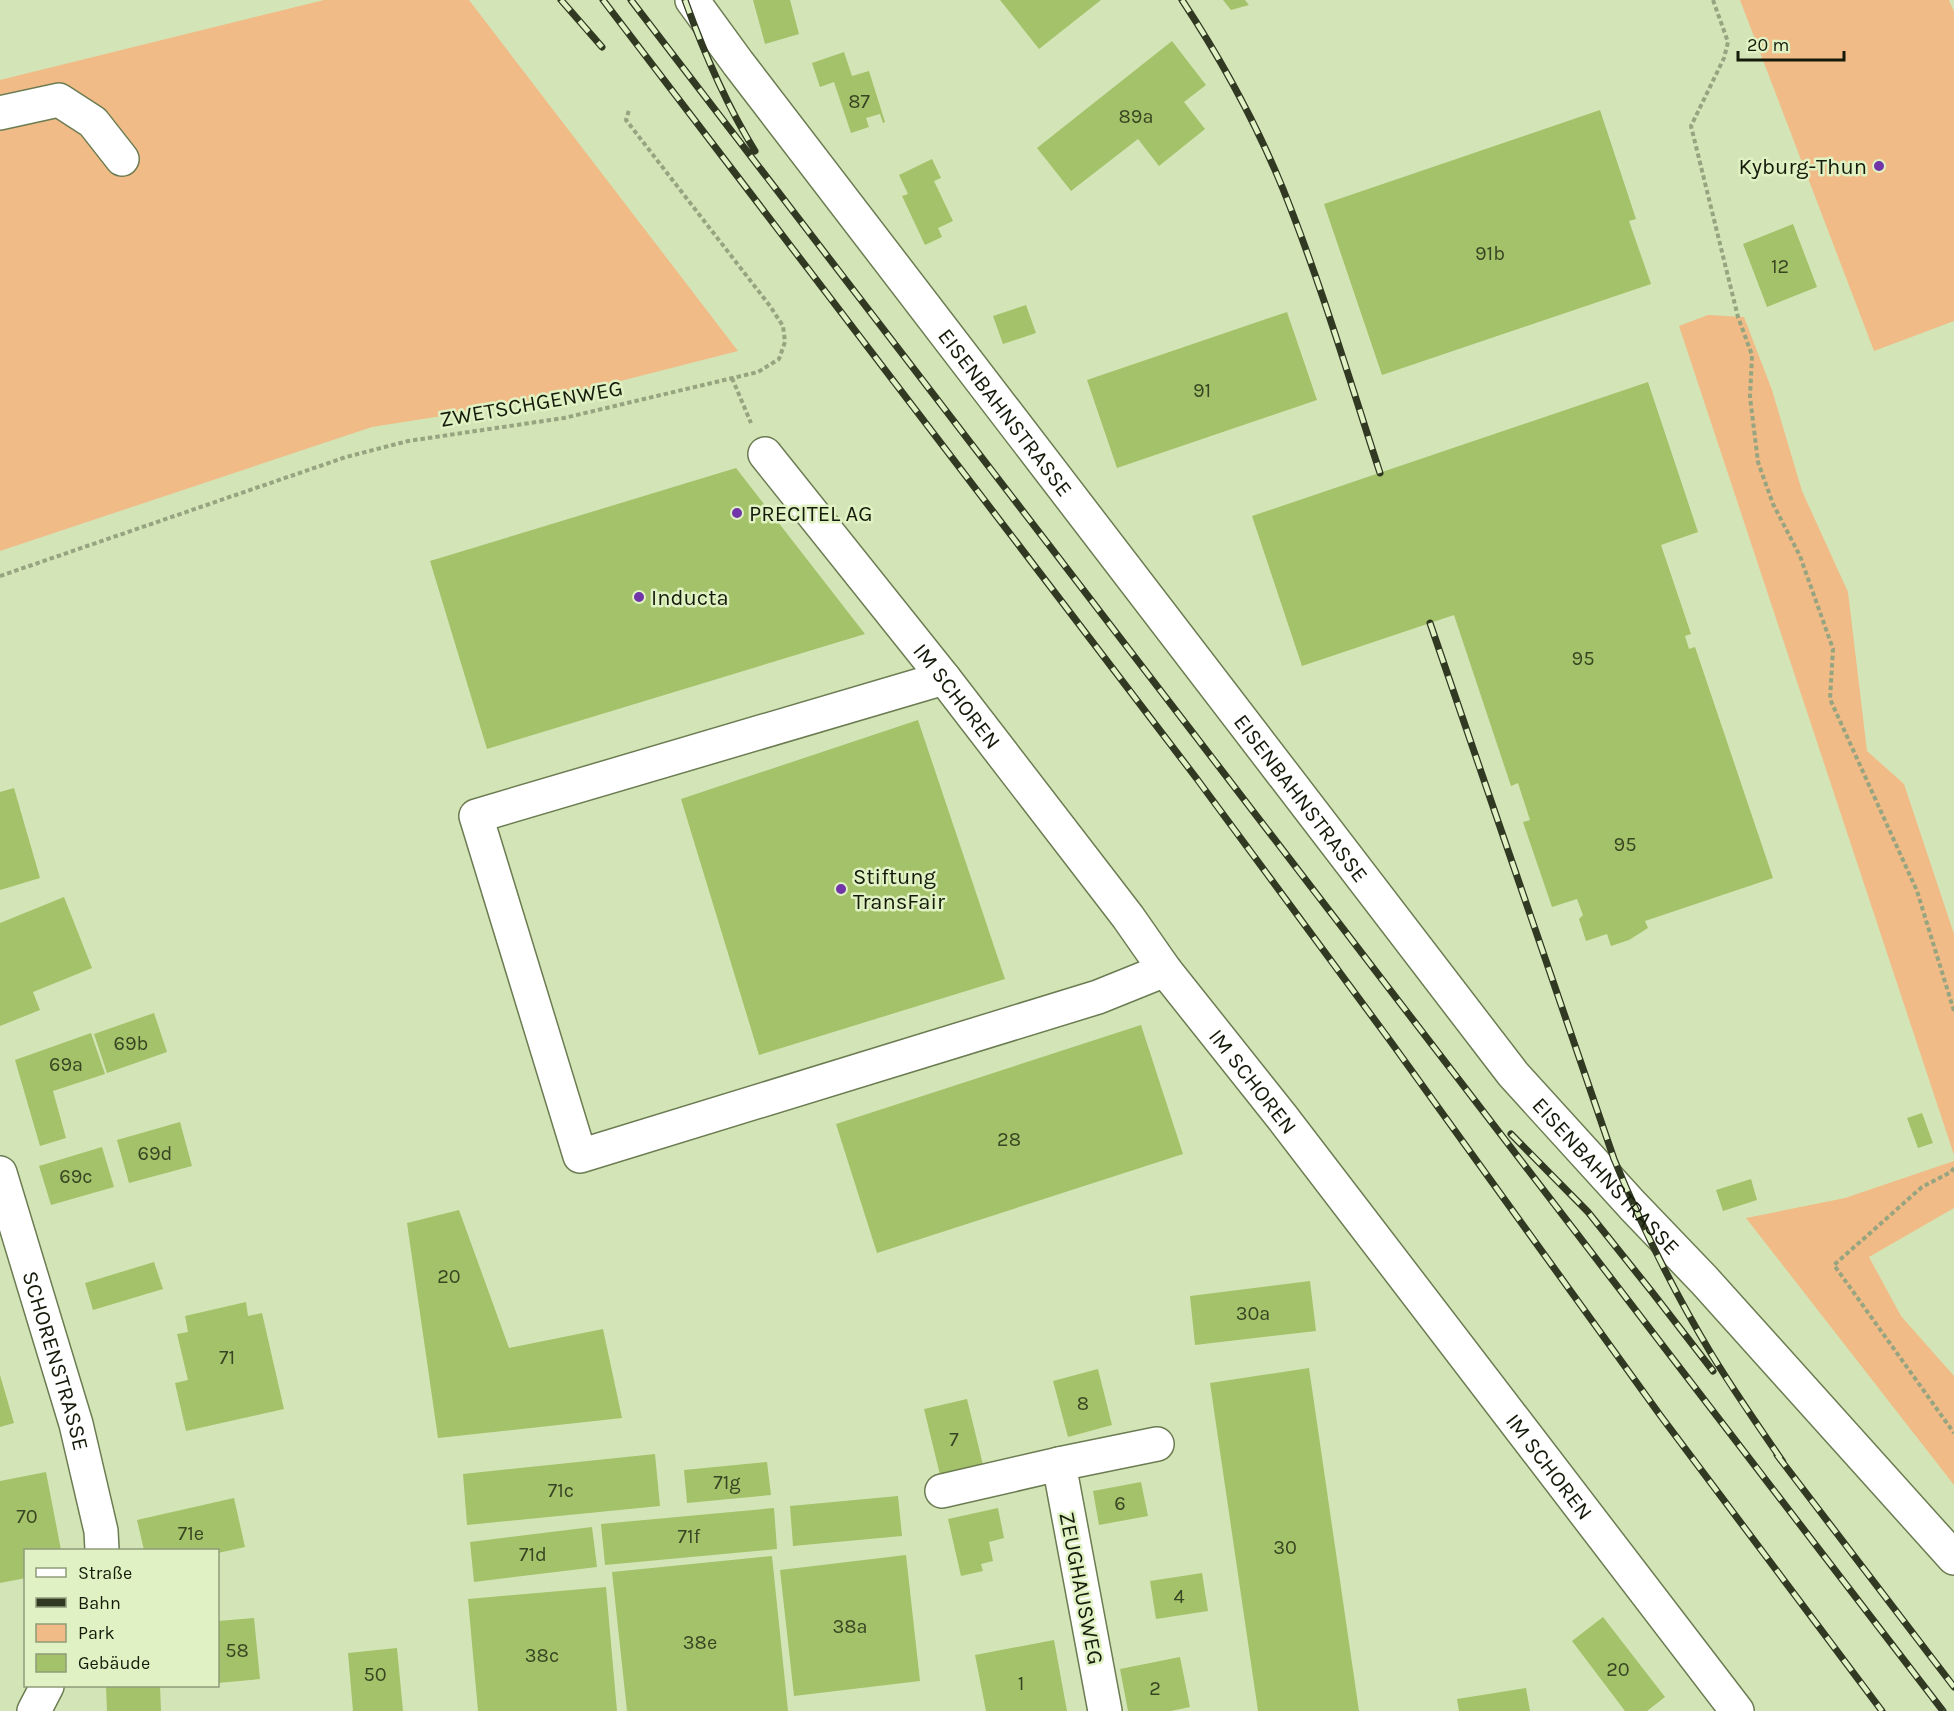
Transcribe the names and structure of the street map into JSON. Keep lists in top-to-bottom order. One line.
{"streets":{"street":["EISENBAHNSTRASSE","IM SCHOREN","SCHORENSTRASSE","ZEUGHAUSWEG"],"path":["ZWETSCHGENWEG"]},"places":["Kyburg-Thun","PRECITEL AG","Inducta","Stiftung TransFair"],"house_numbers":["87","89a","91b","12","91","95","95","69b","69a","28","69d","69c","20","30a","71","8","7","71g","71c","6","70","71e","71f","30","71d","4","38a","38e","58","38c","20","50","1","2"],"legend":["Straße","Bahn","Park","Gebäude"],"scale_bar":"20 m"}
